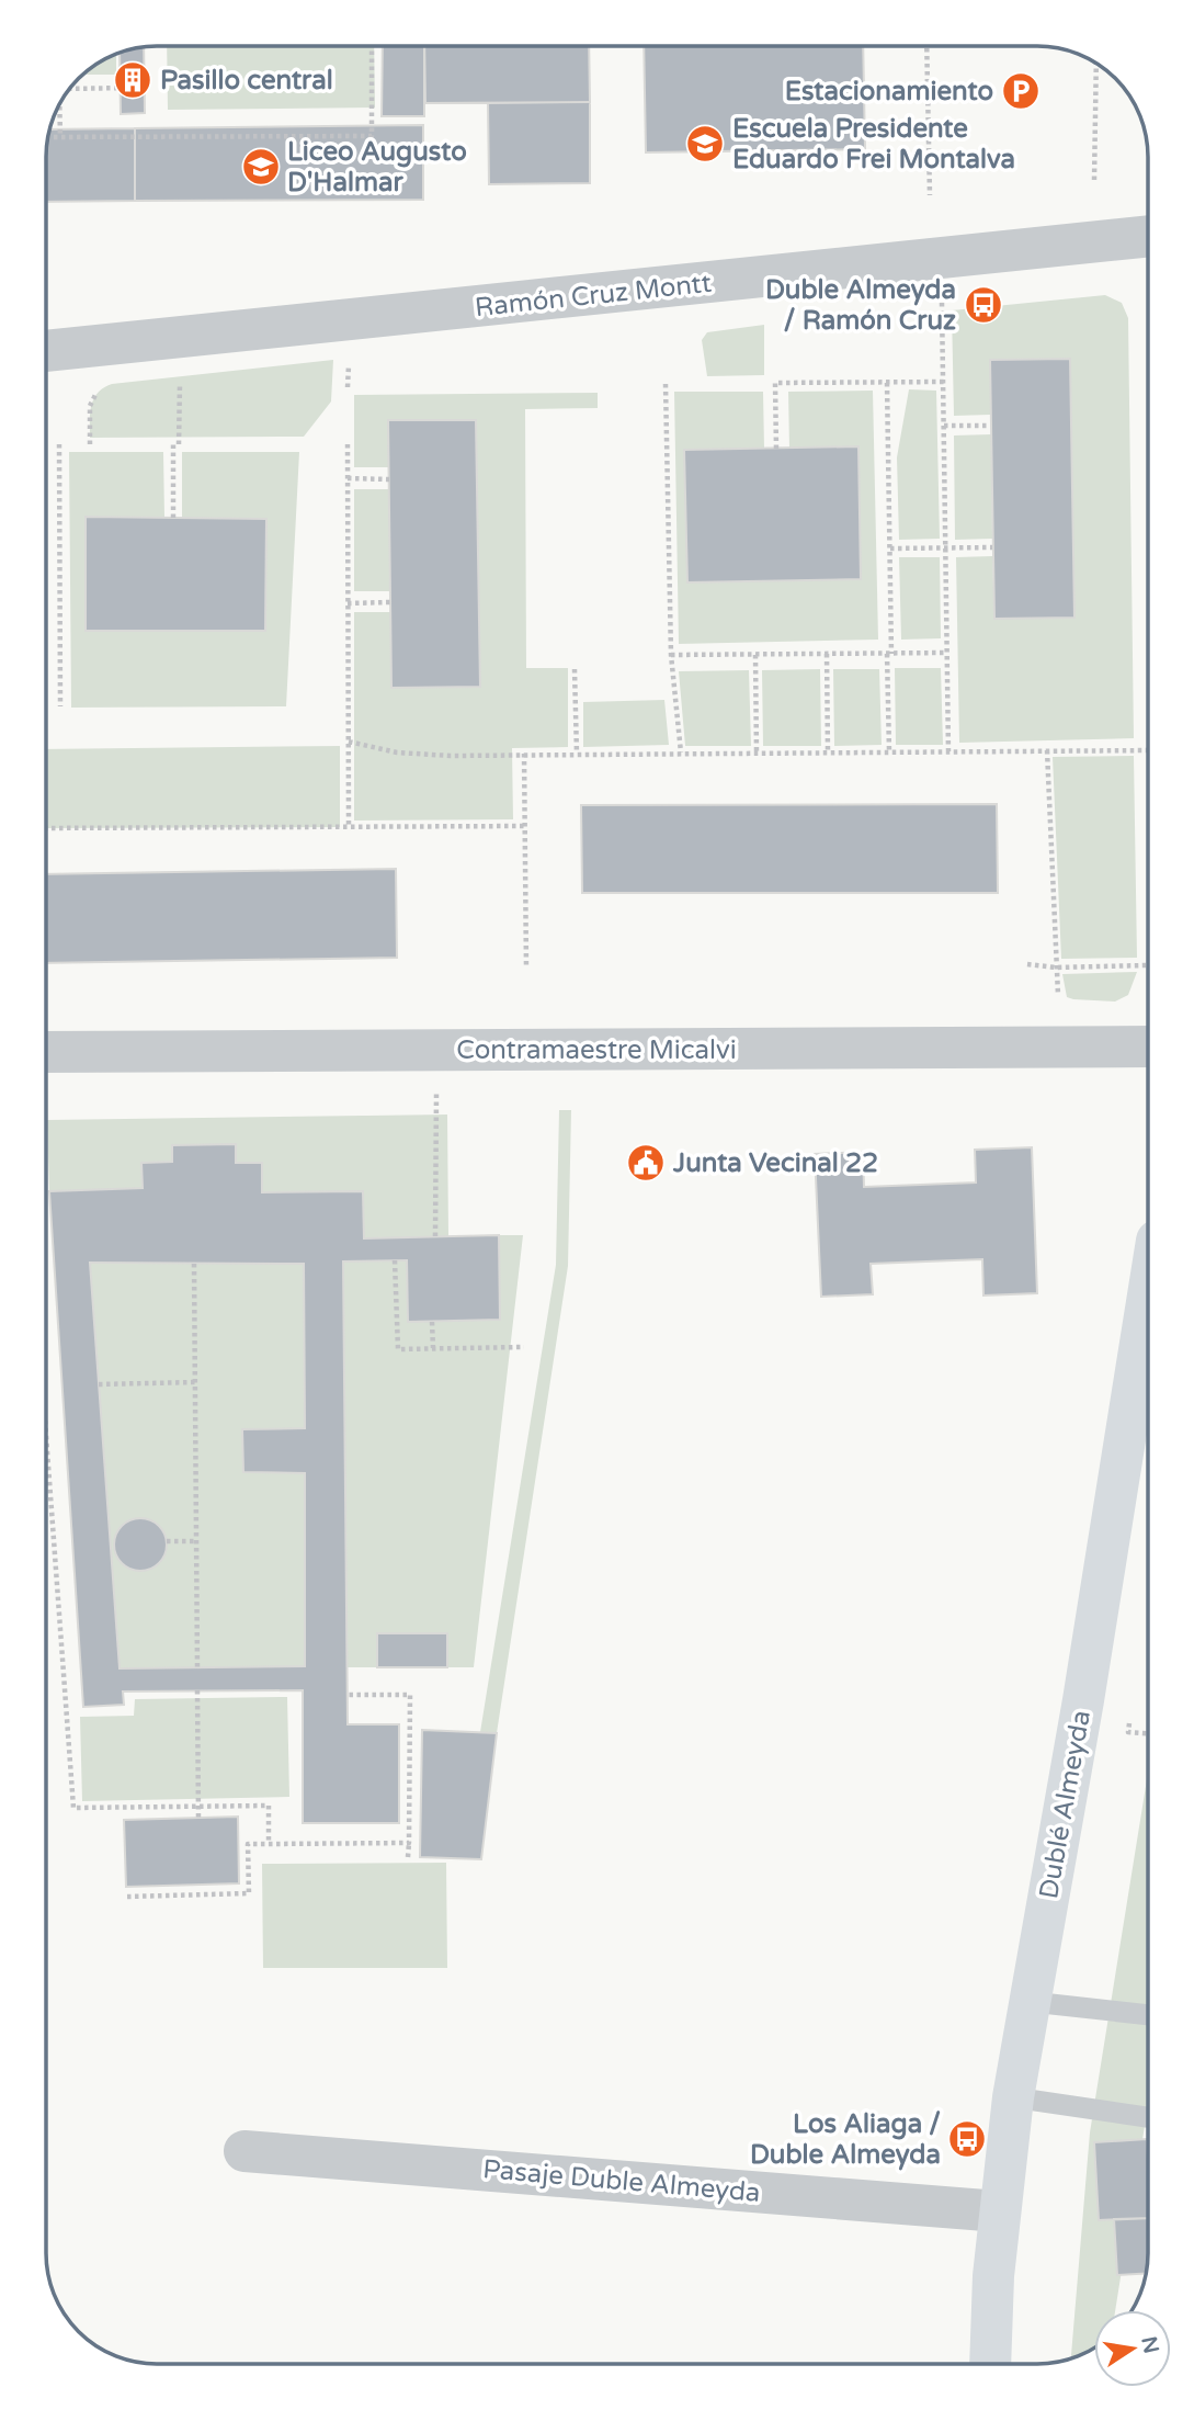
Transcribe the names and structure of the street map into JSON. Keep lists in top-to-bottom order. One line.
{"streets":{"main road":["Dublé Almeyda"],"street":["Ramón Cruz Montt","Contramaestre Micalvi","Pasaje Duble Almeyda"]},"crossings":[["Dublé Almeyda","Pasaje Duble Almeyda"]],"places":{"building":["Pasillo central"],"parking":["Estacionamiento"],"school or university":["Escuela Presidente Eduardo Frei Montalva","Liceo Augusto D'Halmar"],"bus stop":["Duble Almeyda / Ramón Cruz","Los Aliaga / Duble Almeyda"],"public building":["Junta Vecinal 22"]},"north":"right"}
